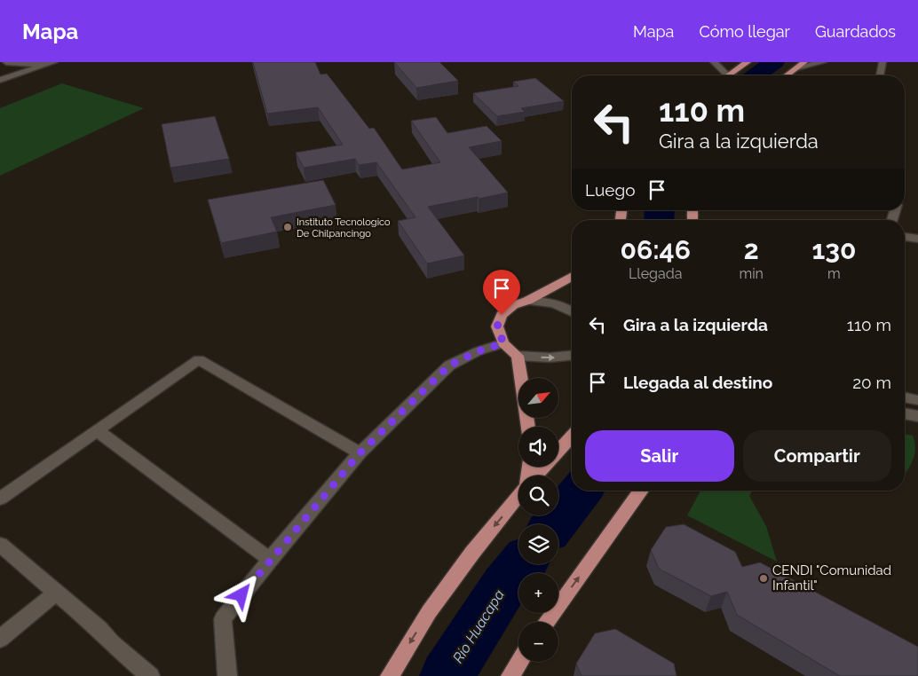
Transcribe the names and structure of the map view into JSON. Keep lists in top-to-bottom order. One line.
{"water":["Río Huacapa"],"places":["Instituto Tecnologico De Chilpancingo","CENDI \"Comunidad Infantil\""],"north":"top right","page":{"header":"Mapa","nav":["Mapa","Cómo llegar","Guardados"],"turn":["110 m","Gira a la izquierda"],"then":"Luego","eta":["06:46","Llegada","2","min","130","m"],"list":[{"name":"Gira a la izquierda","value":"110 m"},{"name":"Llegada al destino","value":"20 m"}],"map_buttons":["+","−"],"buttons":["Salir","Compartir"]}}
